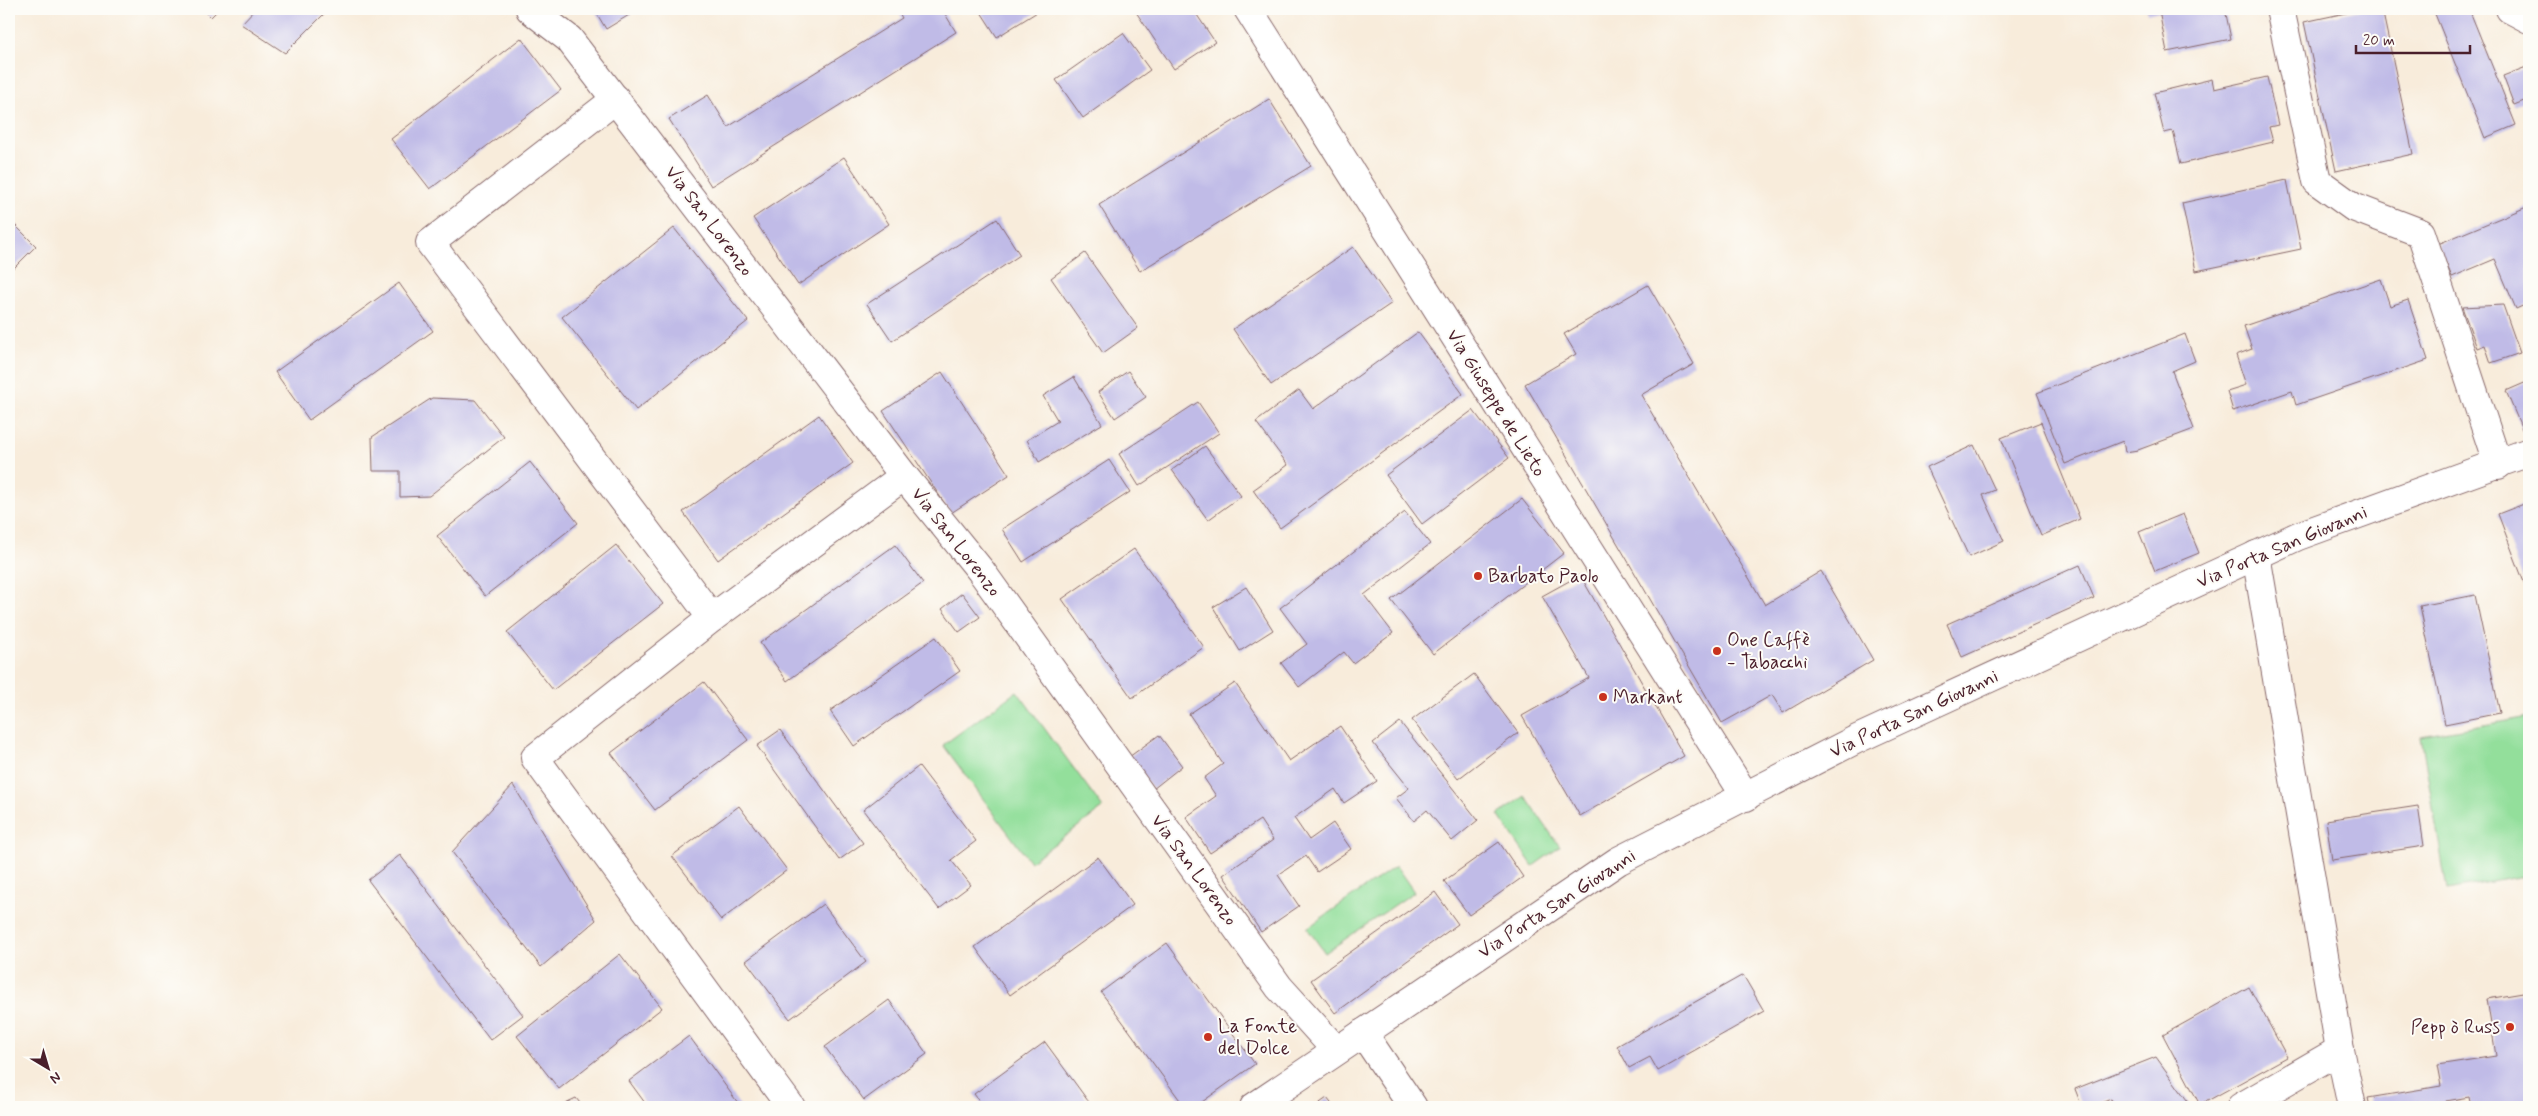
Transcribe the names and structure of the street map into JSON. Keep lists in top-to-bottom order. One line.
{"streets":{"street":["Via San Lorenzo","Via Giuseppe de Lieto","Via Porta San Giovanni"]},"crossings":[["Via San Lorenzo","Via Porta San Giovanni"],["Via Giuseppe de Lieto","Via Porta San Giovanni"]],"places":["Barbato Paolo","One Caffè - Tabacchi","Markant","Pepp ò Russ","La Fonte del Dolce"],"scale_bar":"20 m","north":"bottom right"}
